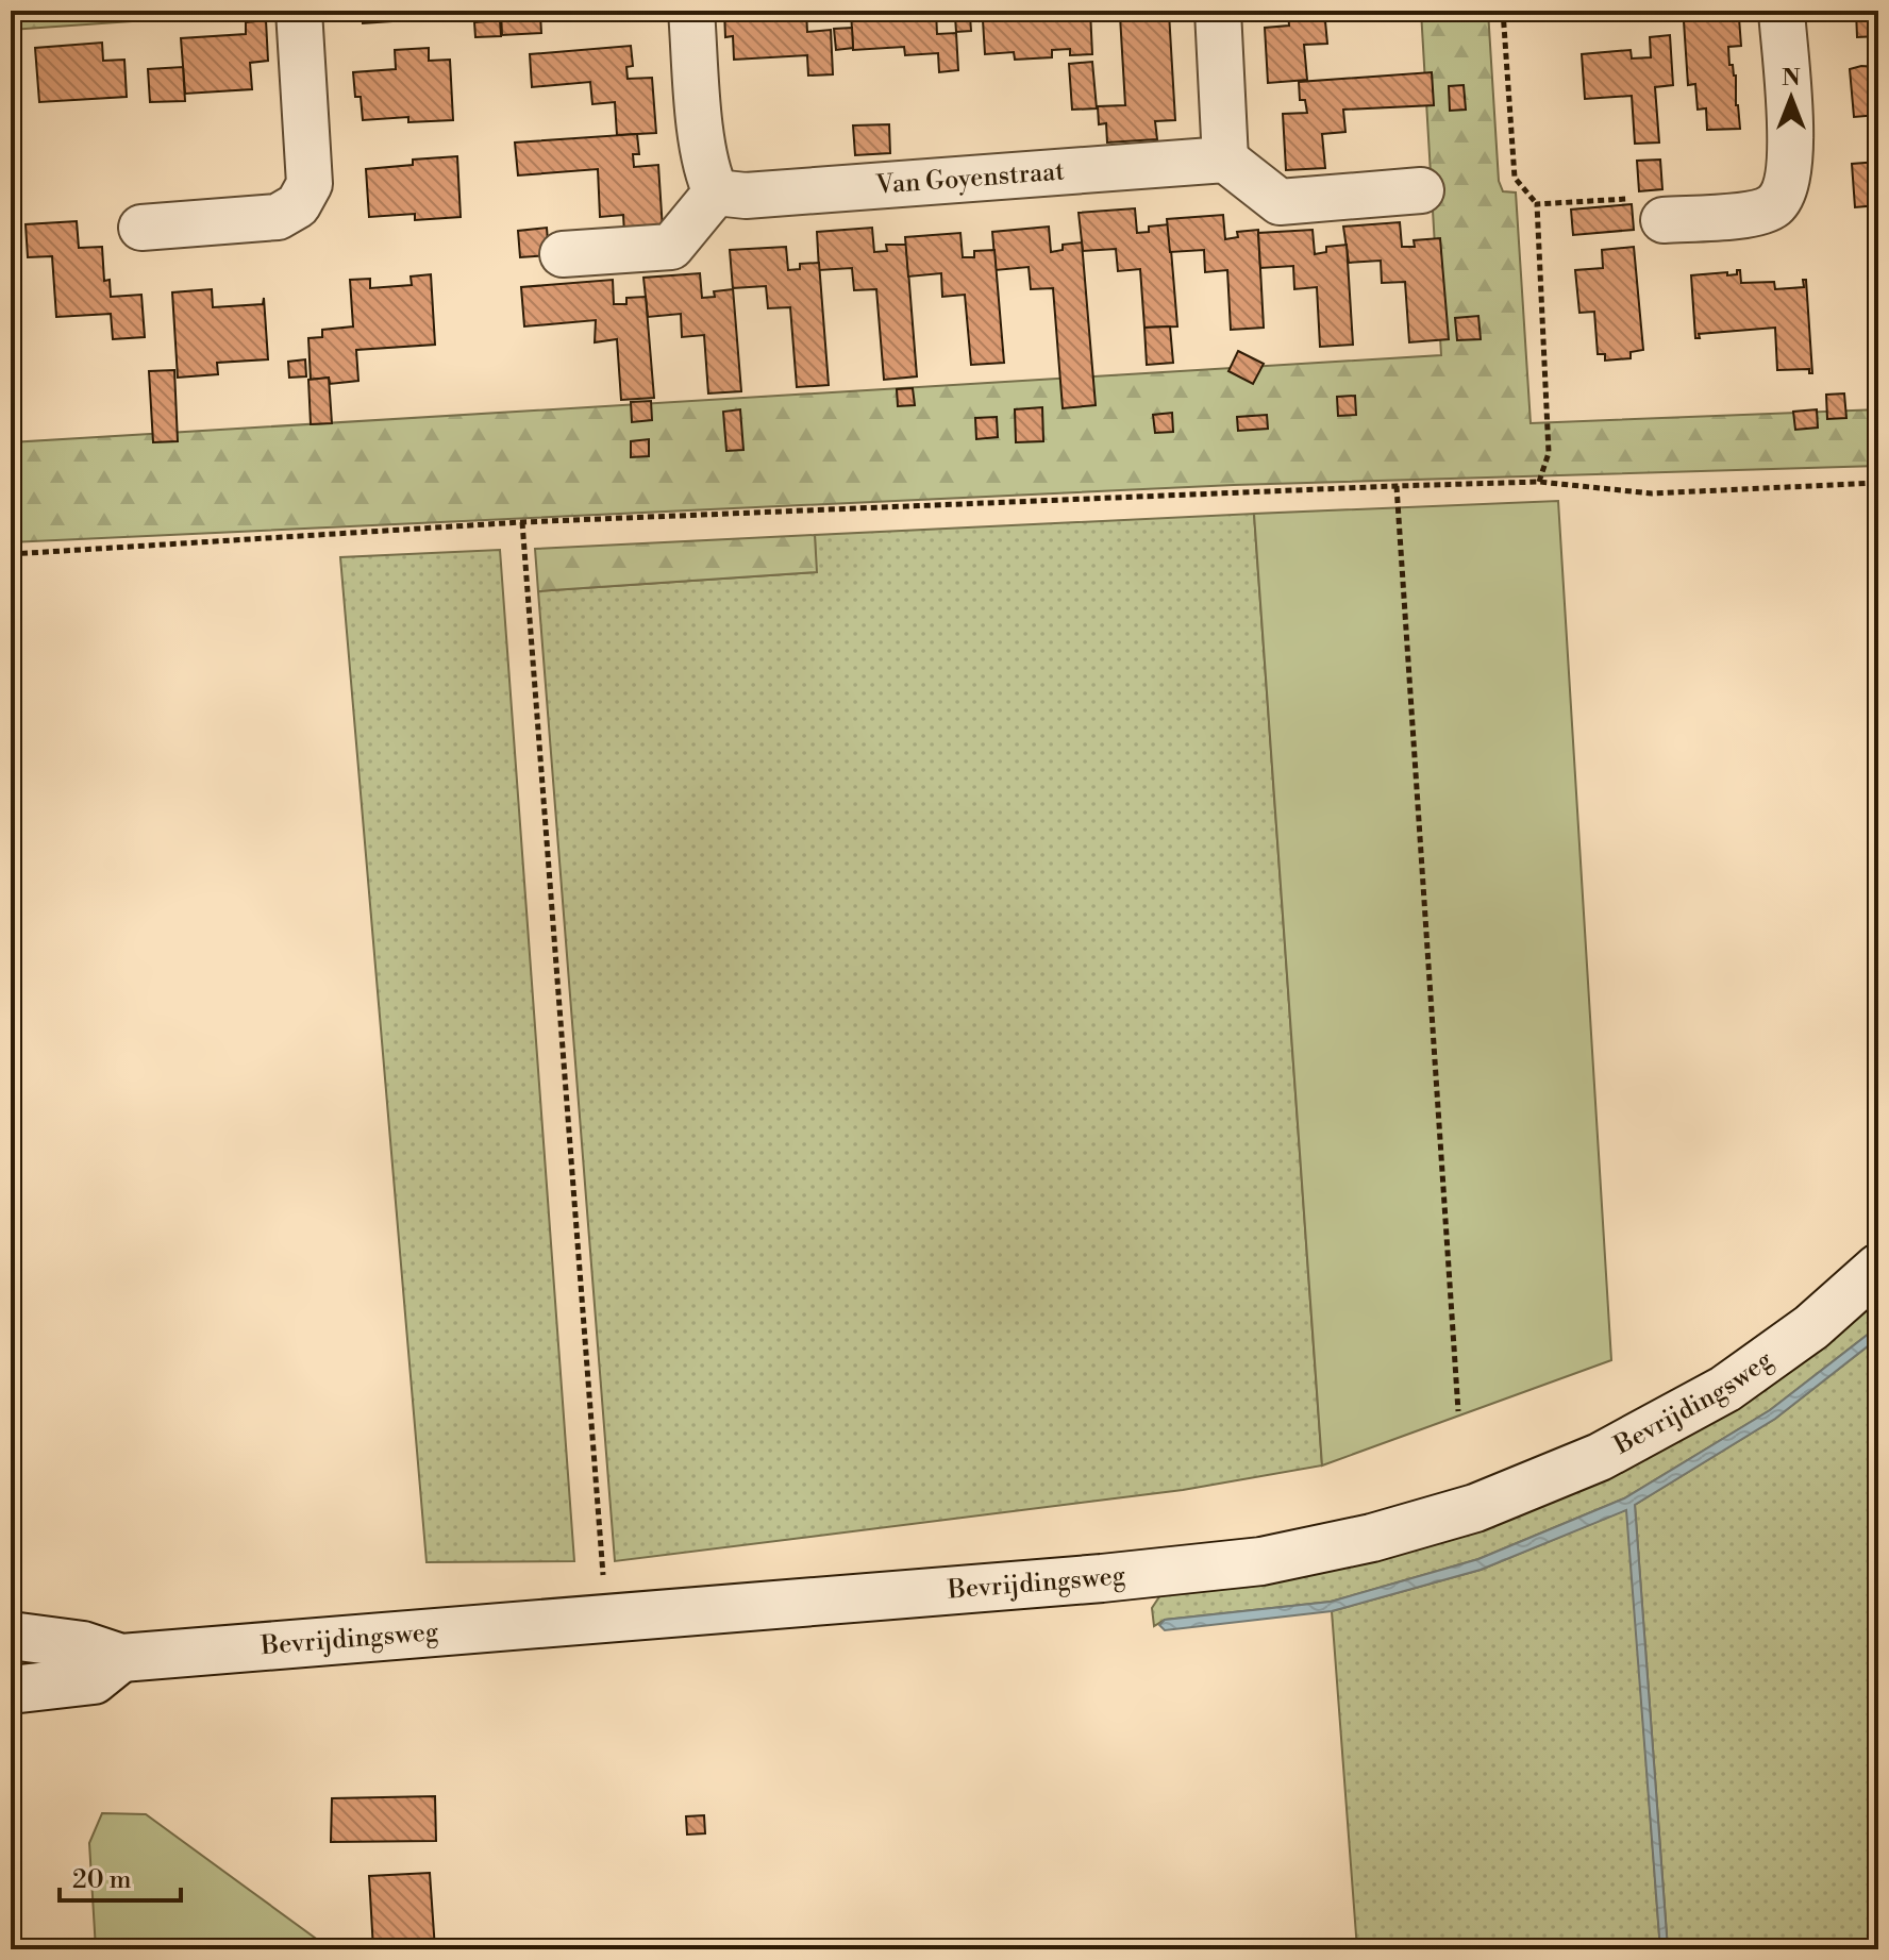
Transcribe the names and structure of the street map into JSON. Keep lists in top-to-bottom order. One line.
{"streets":{"main road":["Bevrijdingsweg"],"street":["Van Goyenstraat"]},"scale_bar":"20 m","north":"top"}
